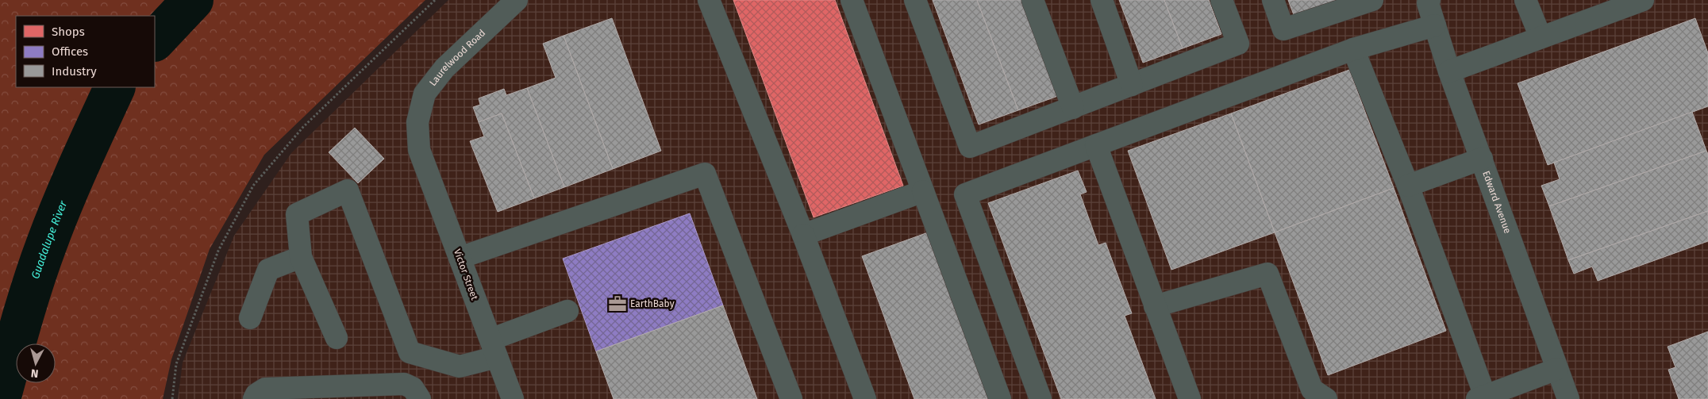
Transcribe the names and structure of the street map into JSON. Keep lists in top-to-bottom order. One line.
{"streets":{"street":["Laurelwood Road","Edward Avenue","Victor Street"]},"crossings":[["Laurelwood Road","Victor Street"]],"water":["Guadalupe River"],"places":{"office":["EarthBaby"]},"legend":["Shops","Offices","Industry"],"north":"bottom"}
